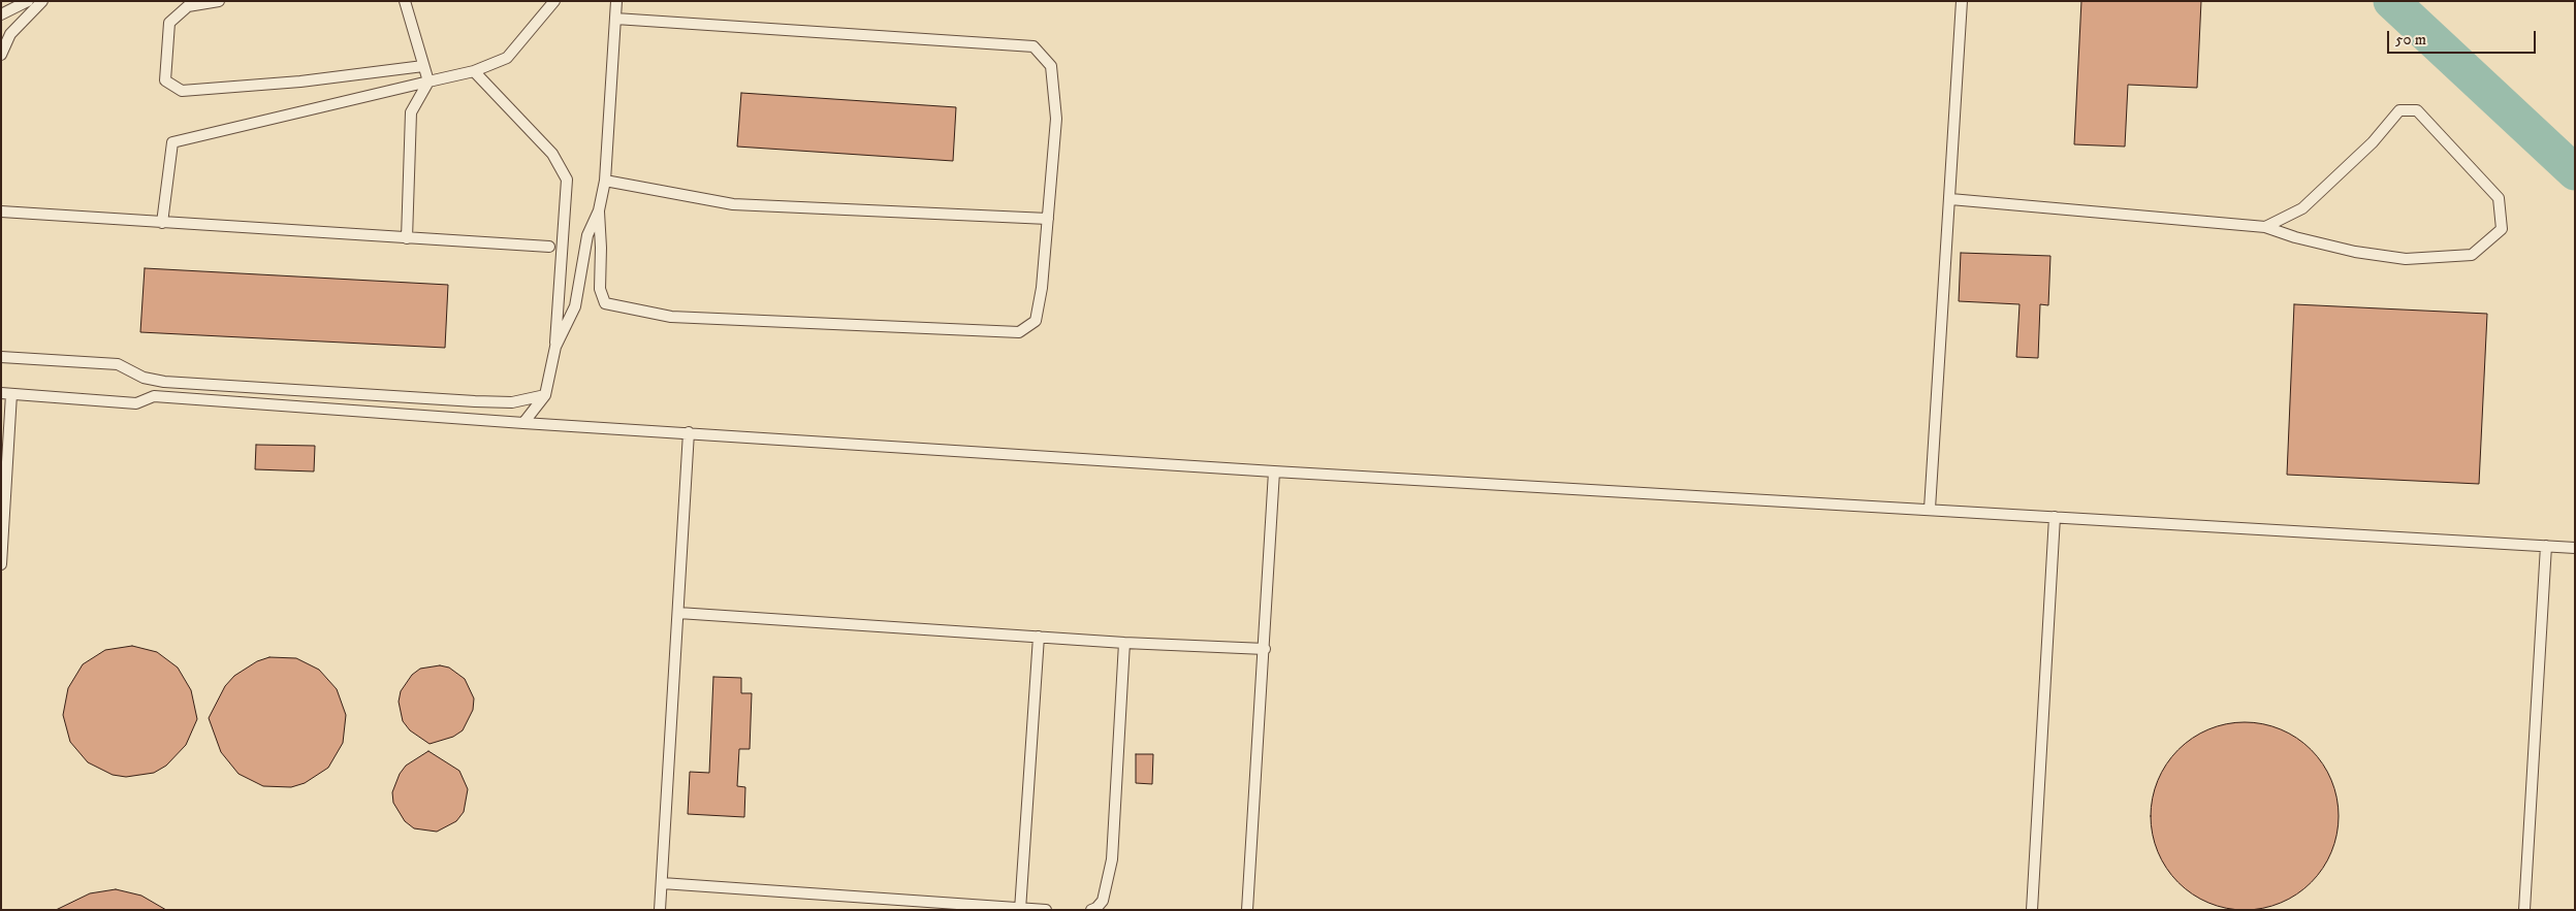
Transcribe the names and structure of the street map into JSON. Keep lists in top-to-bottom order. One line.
{"scale_bar":"50 m"}
